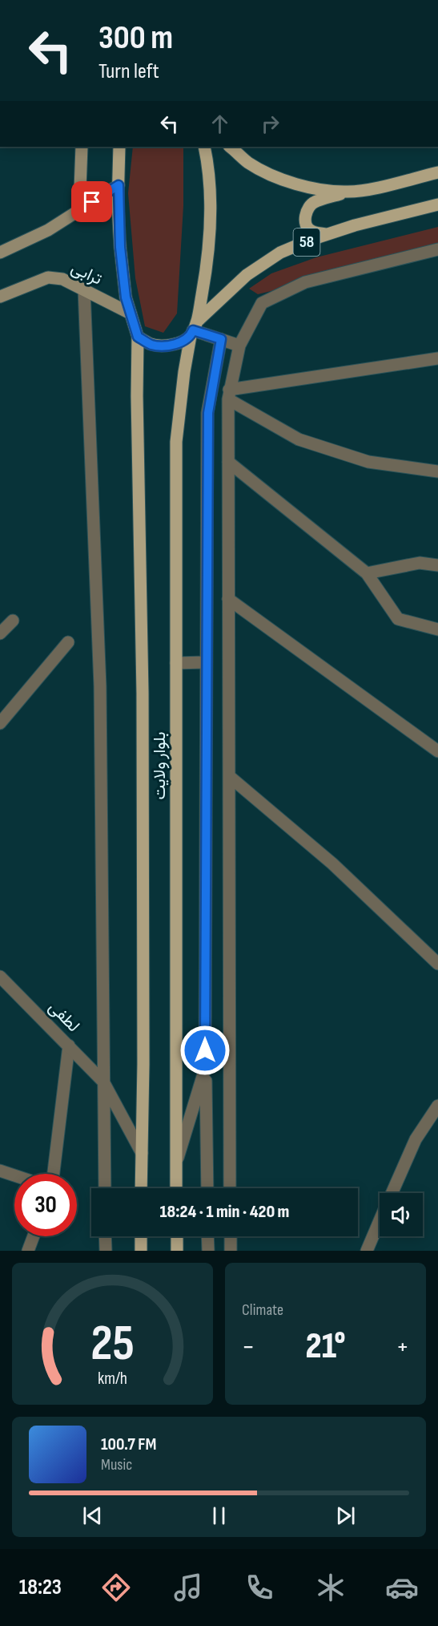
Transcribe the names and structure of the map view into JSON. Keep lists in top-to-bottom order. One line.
{"streets":{"main road":["58","ترابی","بلوار ولایت"],"street":["لطفی"]},"crossings":[["58","بلوار ولایت"],["ترابی","بلوار ولایت"]],"page":{"turn":["300 m","Turn left"],"limit":"30","trip":"18:24 · 1 min · 420 m","tile":"Climate","heat":["−","21°","+"],"song":["100.7 FM","Music"],"tabs":"18:23","gauge":["25","km/h"]}}
